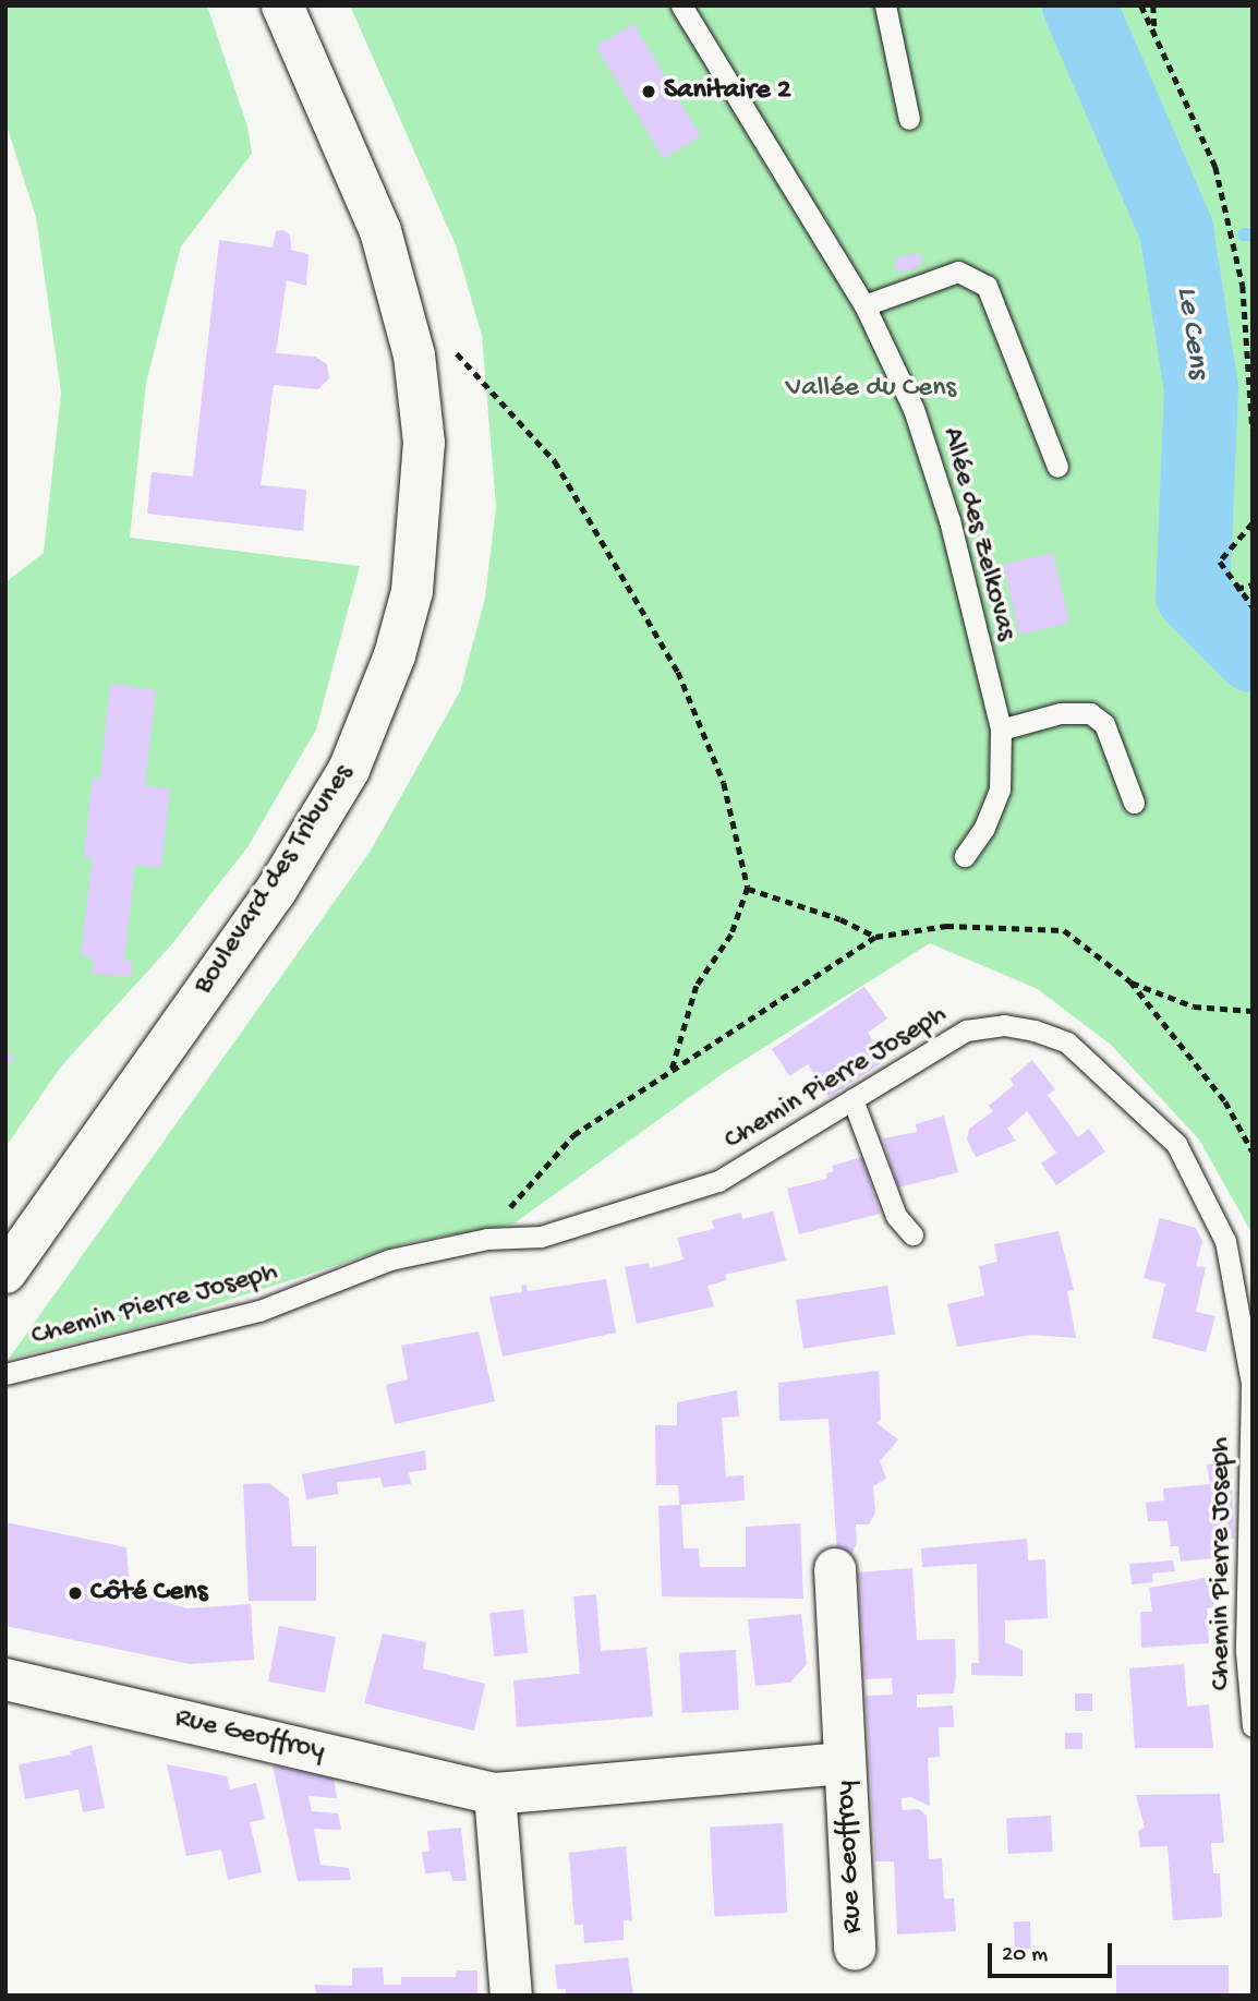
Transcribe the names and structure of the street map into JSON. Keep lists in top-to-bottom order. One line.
{"streets":{"street":["Boulevard des Tribunes","Rue Geoffroy"],"lane":["Allée des Zelkovas","Chemin Pierre Joseph"]},"water":["Le Cens"],"parks":["Vallée du Cens"],"places":["Sanitaire 2","Côté Cens"],"scale_bar":"20 m"}
